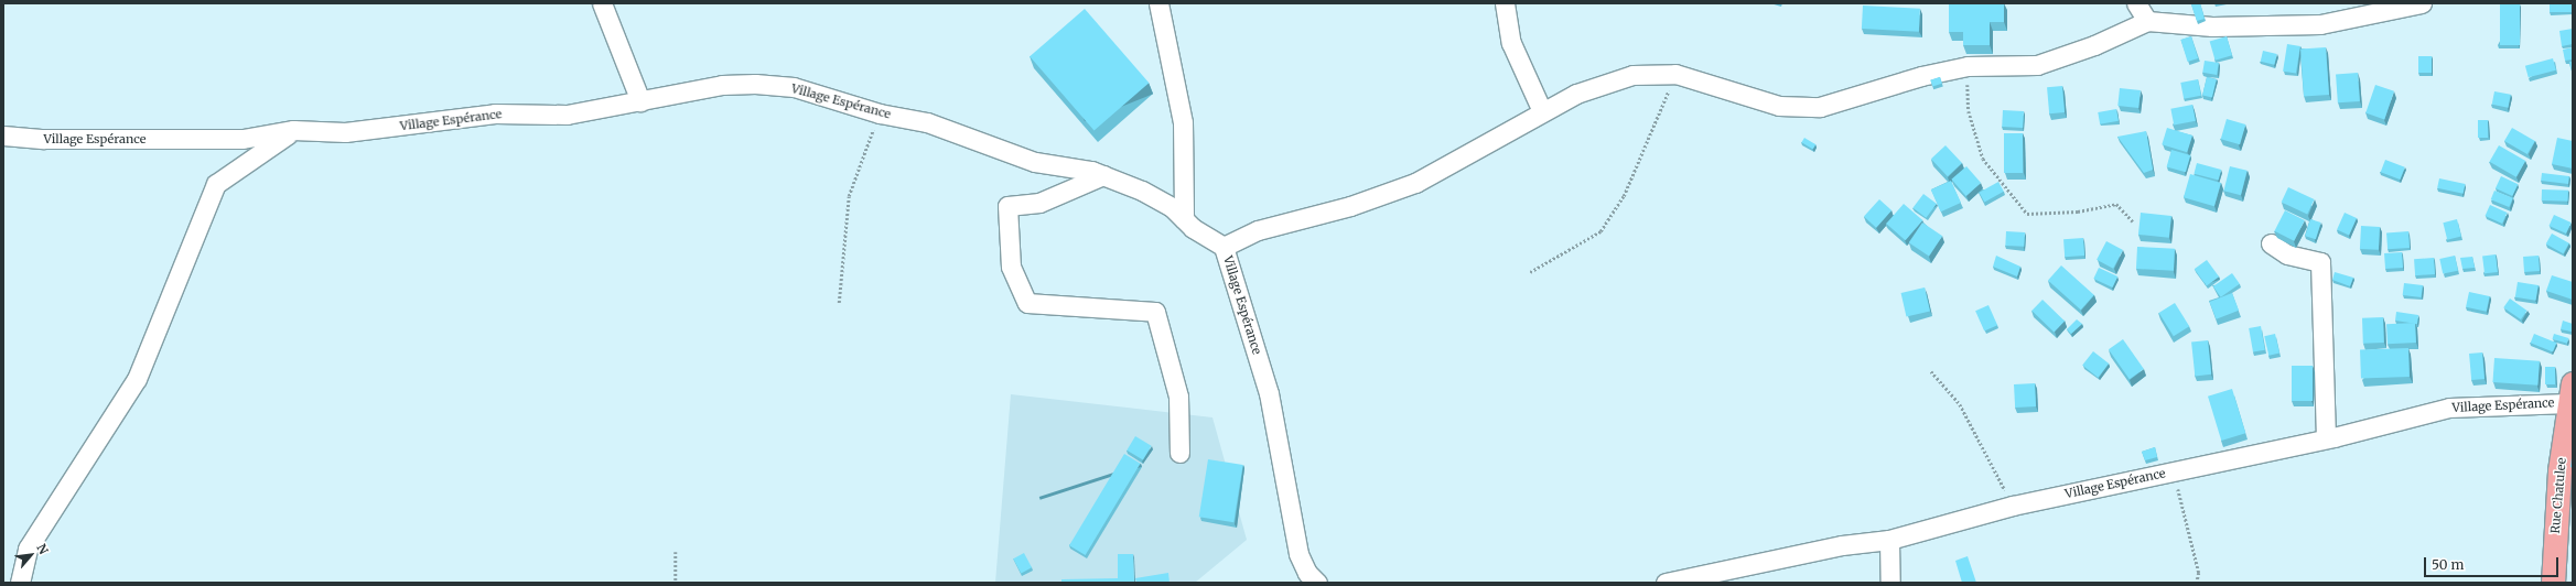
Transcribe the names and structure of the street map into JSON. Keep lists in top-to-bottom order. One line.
{"streets":{"main road":["Rue Chatulee"],"street":["Village Espérance"]},"crossings":[["Village Espérance","Rue Chatulee"]],"scale_bar":"50 m","north":"top right"}
